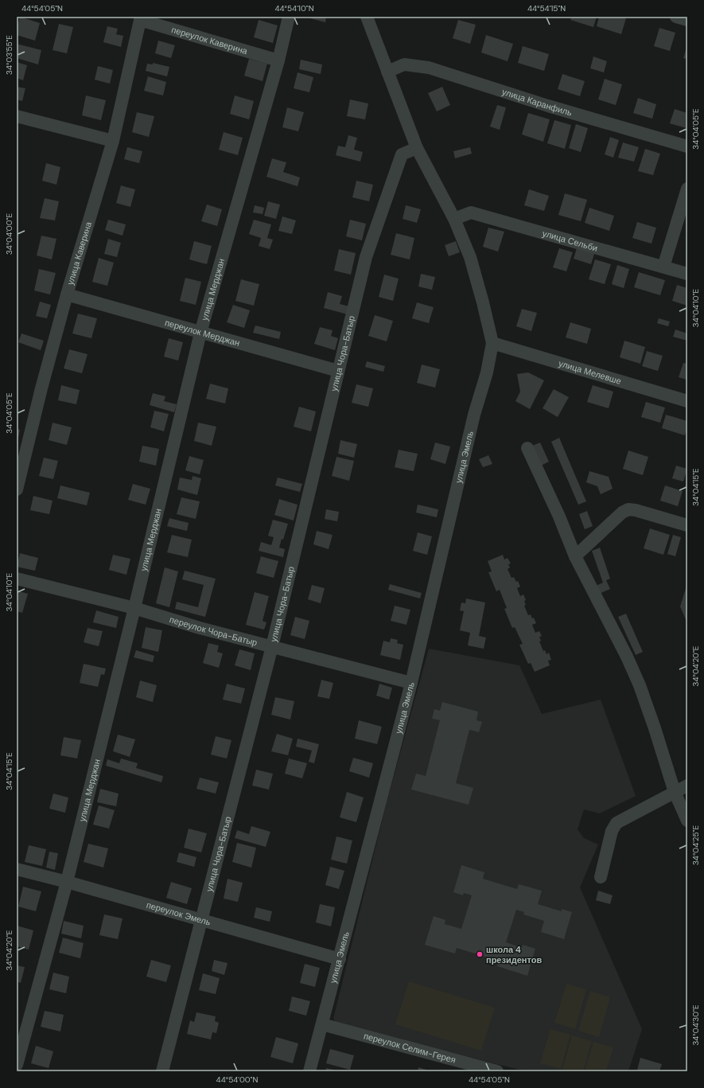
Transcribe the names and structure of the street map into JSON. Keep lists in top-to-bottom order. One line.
{"streets":{"street":["переулок Каверина","улица Каранфиль","улица Сельби","улица Каверина","улица Мерджан","переулок Мерджан","улица Чора-Батыр","улица Мелевше","улица Эмель","переулок Чора-Батыр","переулок Эмель","переулок Селим-Герея"]},"crossings":[["переулок Каверина","улица Каверина"],["переулок Каверина","улица Мерджан"],["улица Каверина","переулок Мерджан"],["улица Мерджан","переулок Мерджан"],["улица Мерджан","переулок Чора-Батыр"],["улица Мерджан","переулок Эмель"],["переулок Мерджан","улица Чора-Батыр"],["улица Чора-Батыр","переулок Чора-Батыр"],["улица Чора-Батыр","переулок Эмель"],["улица Мелевше","улица Эмель"],["улица Эмель","переулок Чора-Батыр"],["улица Эмель","переулок Эмель"],["улица Эмель","переулок Селим-Герея"]],"places":["школа 4 президентов"],"coordinates":["44°54'05\"N","44°54'10\"N","44°54'15\"N","34°03'55\"E","34°04'05\"E","34°04'00\"E","34°04'10\"E","34°04'15\"E","34°04'20\"E","34°04'25\"E","34°04'30\"E","44°54'00\"N"]}
